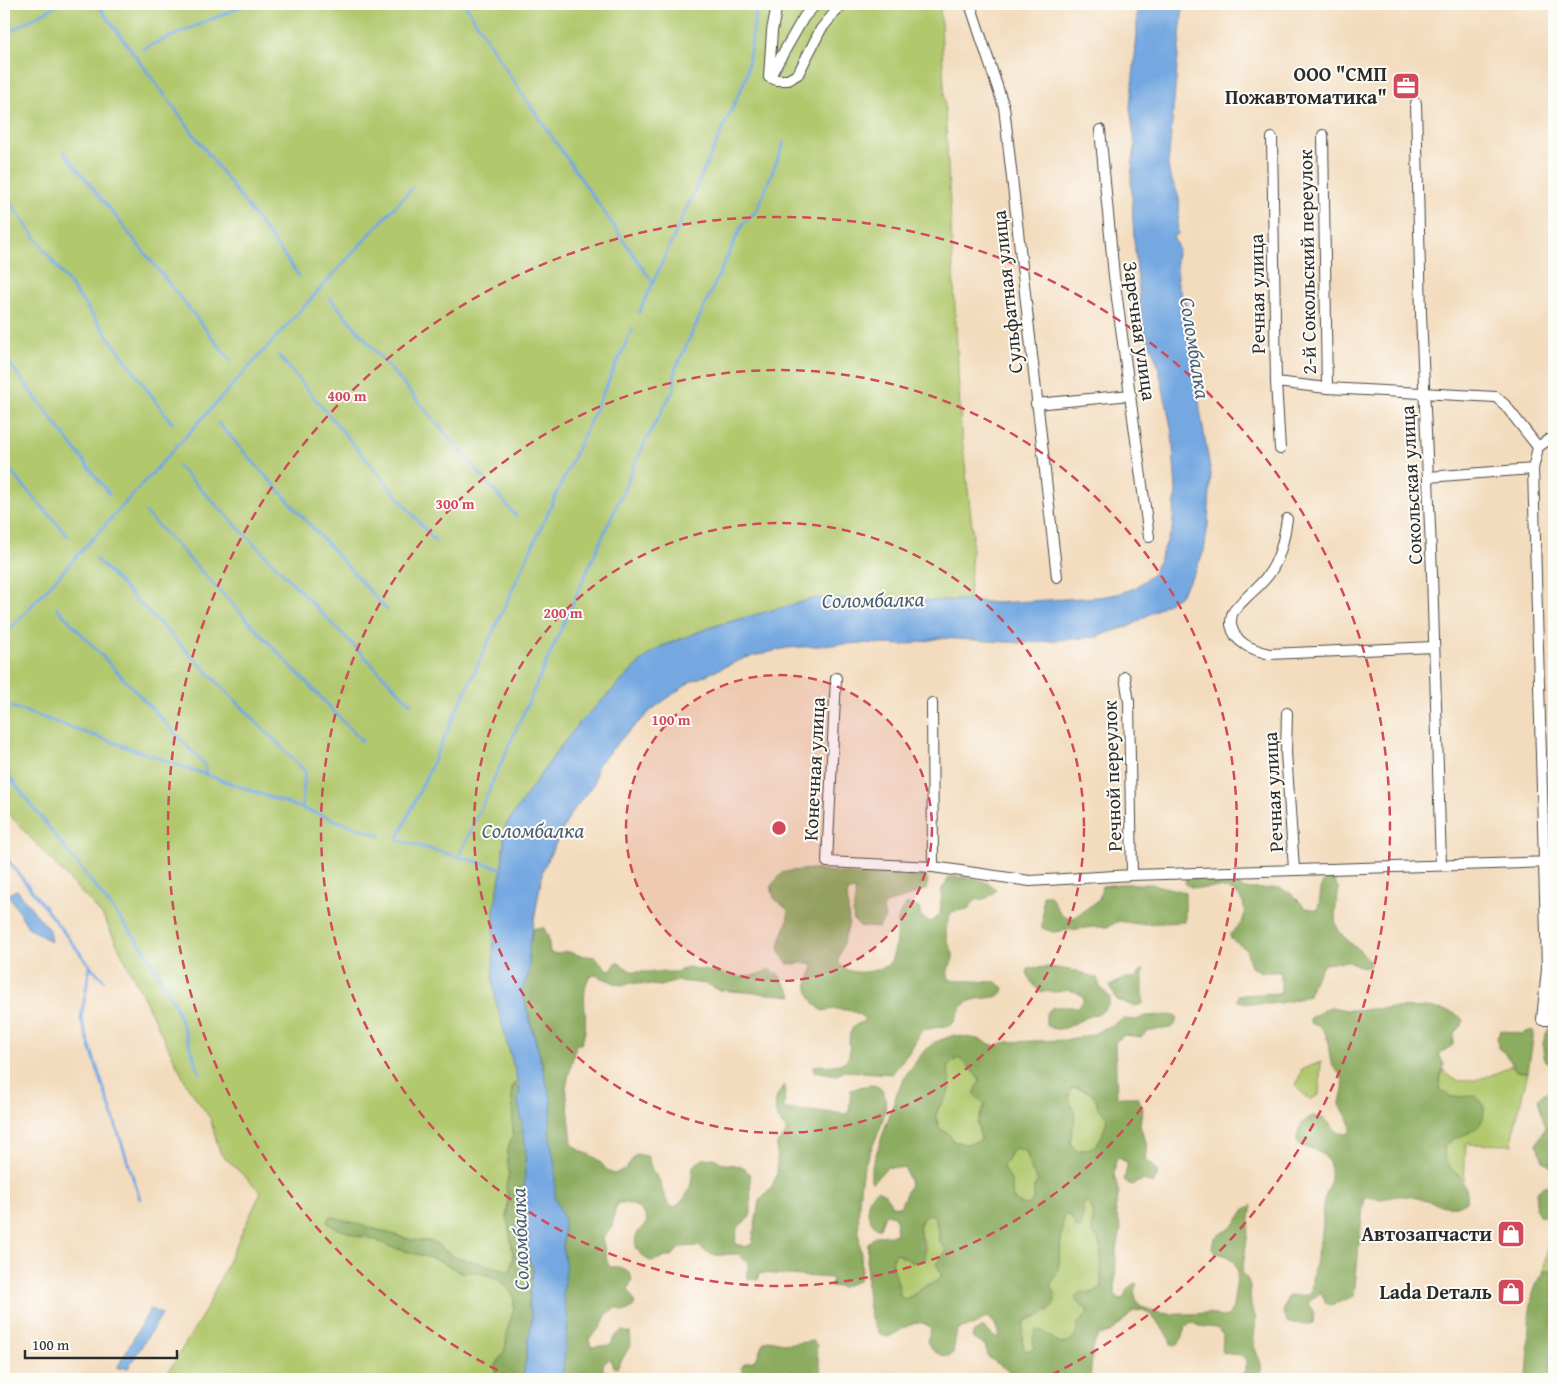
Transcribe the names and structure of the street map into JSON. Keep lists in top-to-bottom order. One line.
{"streets":{"street":["2-й Сокольский переулок","Сульфатная улица","Речная улица","Заречная улица","Сокольская улица","Конечная улица","Речной переулок"]},"water":["Соломбалка"],"places":{"office":["ООО \"СМП Пожавтоматика\""],"shop":["Автозапчасти","Lada Dеталь"]},"scale_bar":"100 m","rings":["400 m","300 m","200 m","100 m"]}
